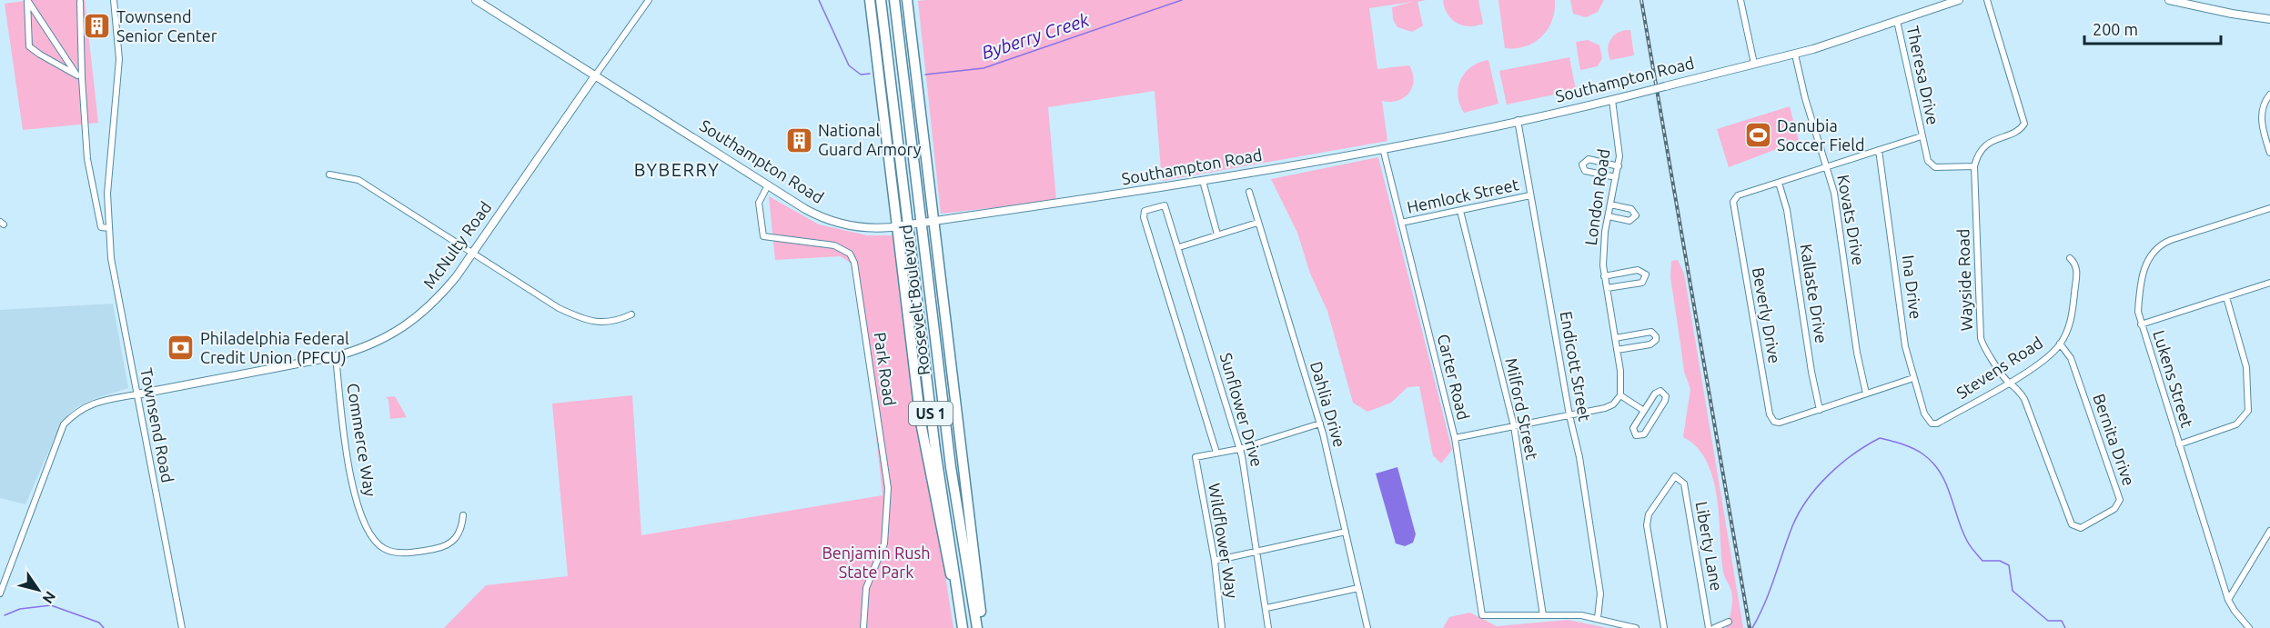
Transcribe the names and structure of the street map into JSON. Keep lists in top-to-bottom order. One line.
{"streets":{"highway":["Roosevelt Boulevard","US 1"],"street":["Theresa Drive","Southampton Road","Hemlock Street","London Road","Kovats Drive","McNulty Road","Wayside Road","Ina Drive","Kallaste Drive","Beverly Drive","Endicott Street","Stevens Road","Park Road","Carter Road","Lukens Street","Dahlia Drive","Milford Street","Sunflower Drive","Townsend Road","Commerce Way","Bernita Drive","Wildflower Way","Liberty Lane"]},"crossings":[["Theresa Drive","Southampton Road"],["Theresa Drive","Wayside Road"],["Southampton Road","London Road"],["Southampton Road","Kovats Drive"],["Southampton Road","McNulty Road"],["Southampton Road","Roosevelt Boulevard"],["Southampton Road","Endicott Street"],["Southampton Road","Park Road"],["Southampton Road","Carter Road"],["Hemlock Street","Endicott Street"],["Hemlock Street","Carter Road"],["Hemlock Street","Milford Street"],["McNulty Road","Townsend Road"],["McNulty Road","Commerce Way"],["Wayside Road","Stevens Road"],["Wayside Road","Bernita Drive"],["Ina Drive","Stevens Road"],["Kallaste Drive","Beverly Drive"],["Stevens Road","Bernita Drive"],["Carter Road","Milford Street"],["Sunflower Drive","Wildflower Way"]],"districts":["BYBERRY"],"water":["Byberry Creek"],"parks":["Benjamin Rush State Park"],"places":{"building":["Townsend Senior Center","National Guard Armory"],"sports":["Danubia Soccer Field"],"bank":["Philadelphia Federal Credit Union (PFCU)"]},"scale_bar":"200 m","north":"bottom right"}
